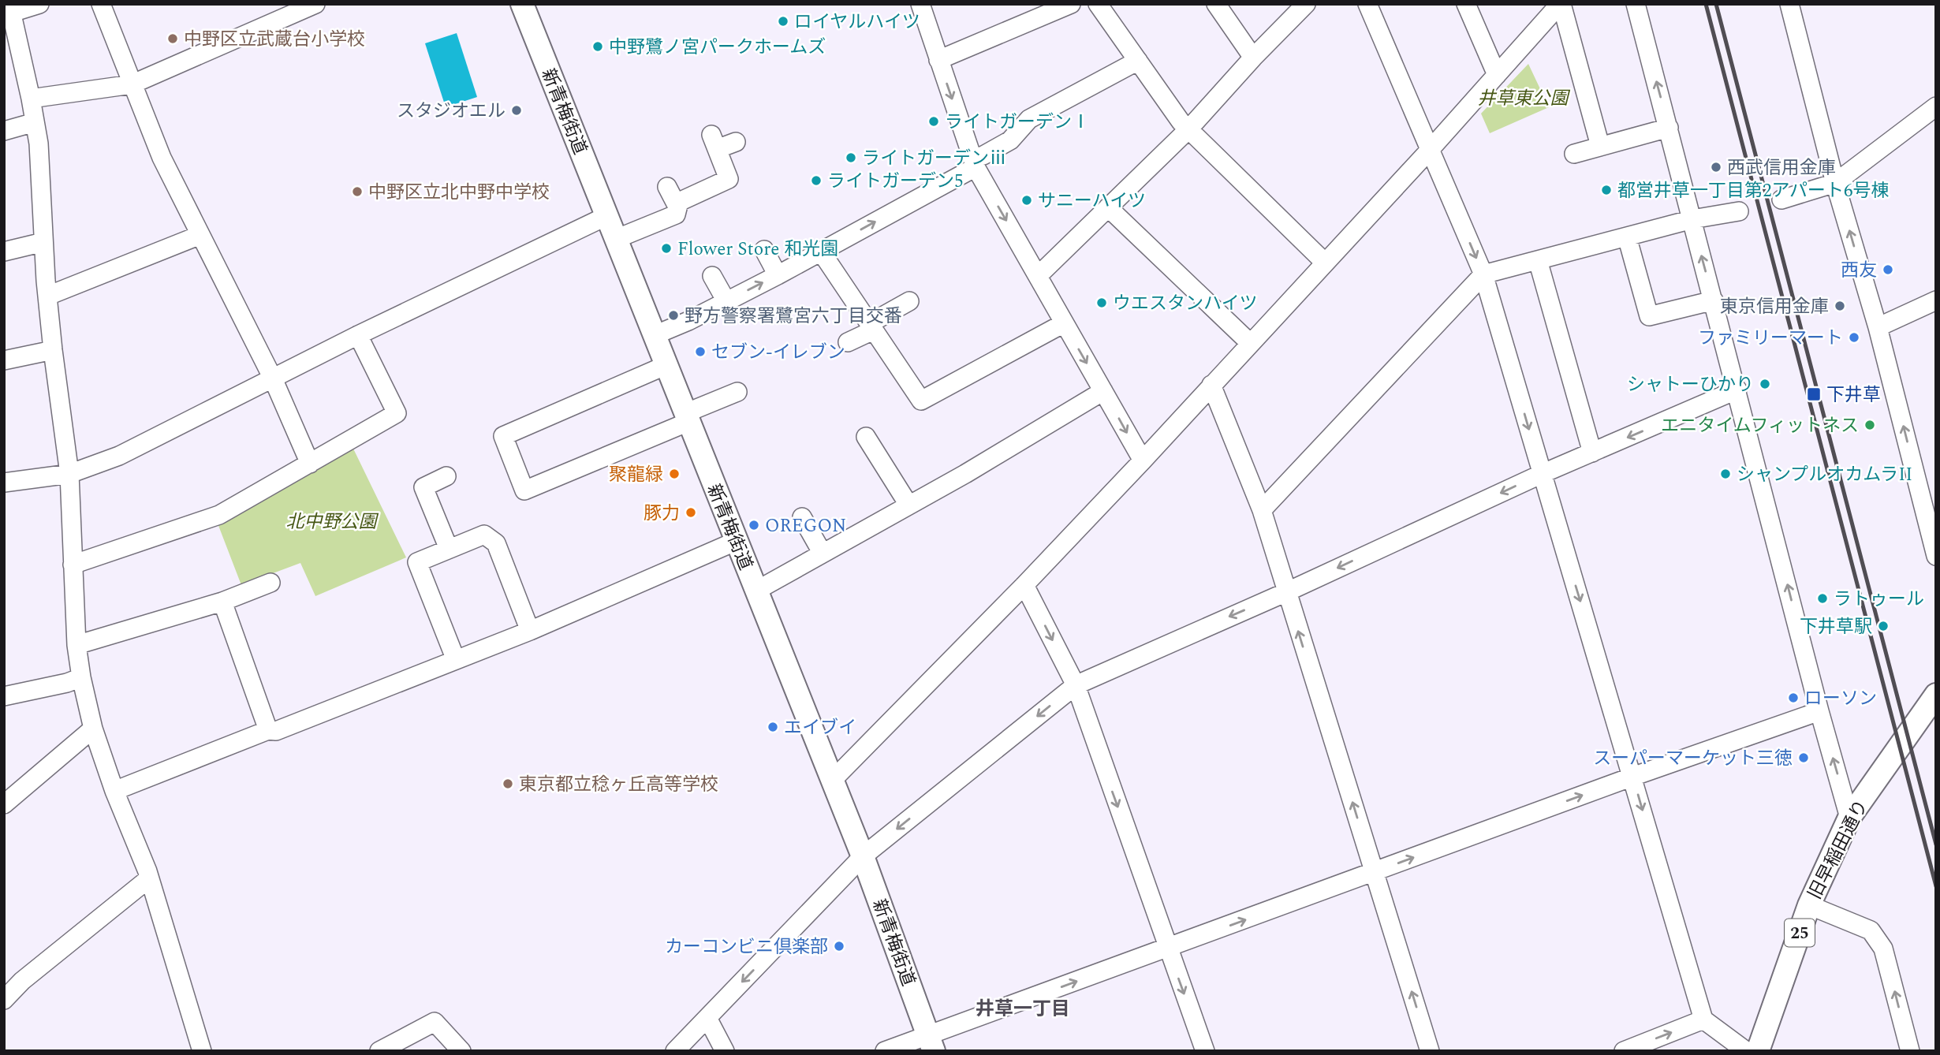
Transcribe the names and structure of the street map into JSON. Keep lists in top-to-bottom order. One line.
{"streets":{"main road":["新青梅街道","旧早稲田通り","25"]},"districts":["井草一丁目"],"parks":["井草東公園","北中野公園"],"places":{"other":["ロイヤルハイツ","中野区立武蔵台小学校","中野鷺ノ宮パークホームズ","スタジオエル","ライトガーデンⅠ","ライトガーデンⅲ","西武信用金庫","ライトガーデン5","都営井草一丁目第2アパート6号棟","中野区立北中野中学校","サニーハイツ","Flower Store 和光園","西友","ウエスタンハイツ","東京信用金庫","野方警察署鷺宮六丁目交番","ファミリーマート","セブン-イレブン","シャトーひかり","エニタイムフィットネス","聚龍緑","シャンプルオカムラII","豚力","OREGON","ラトゥール","下井草駅","ローソン","エイブイ","スーパーマーケット三徳","東京都立稔ヶ丘高等学校","カーコンビニ倶楽部"],"transit":["下井草"]}}
